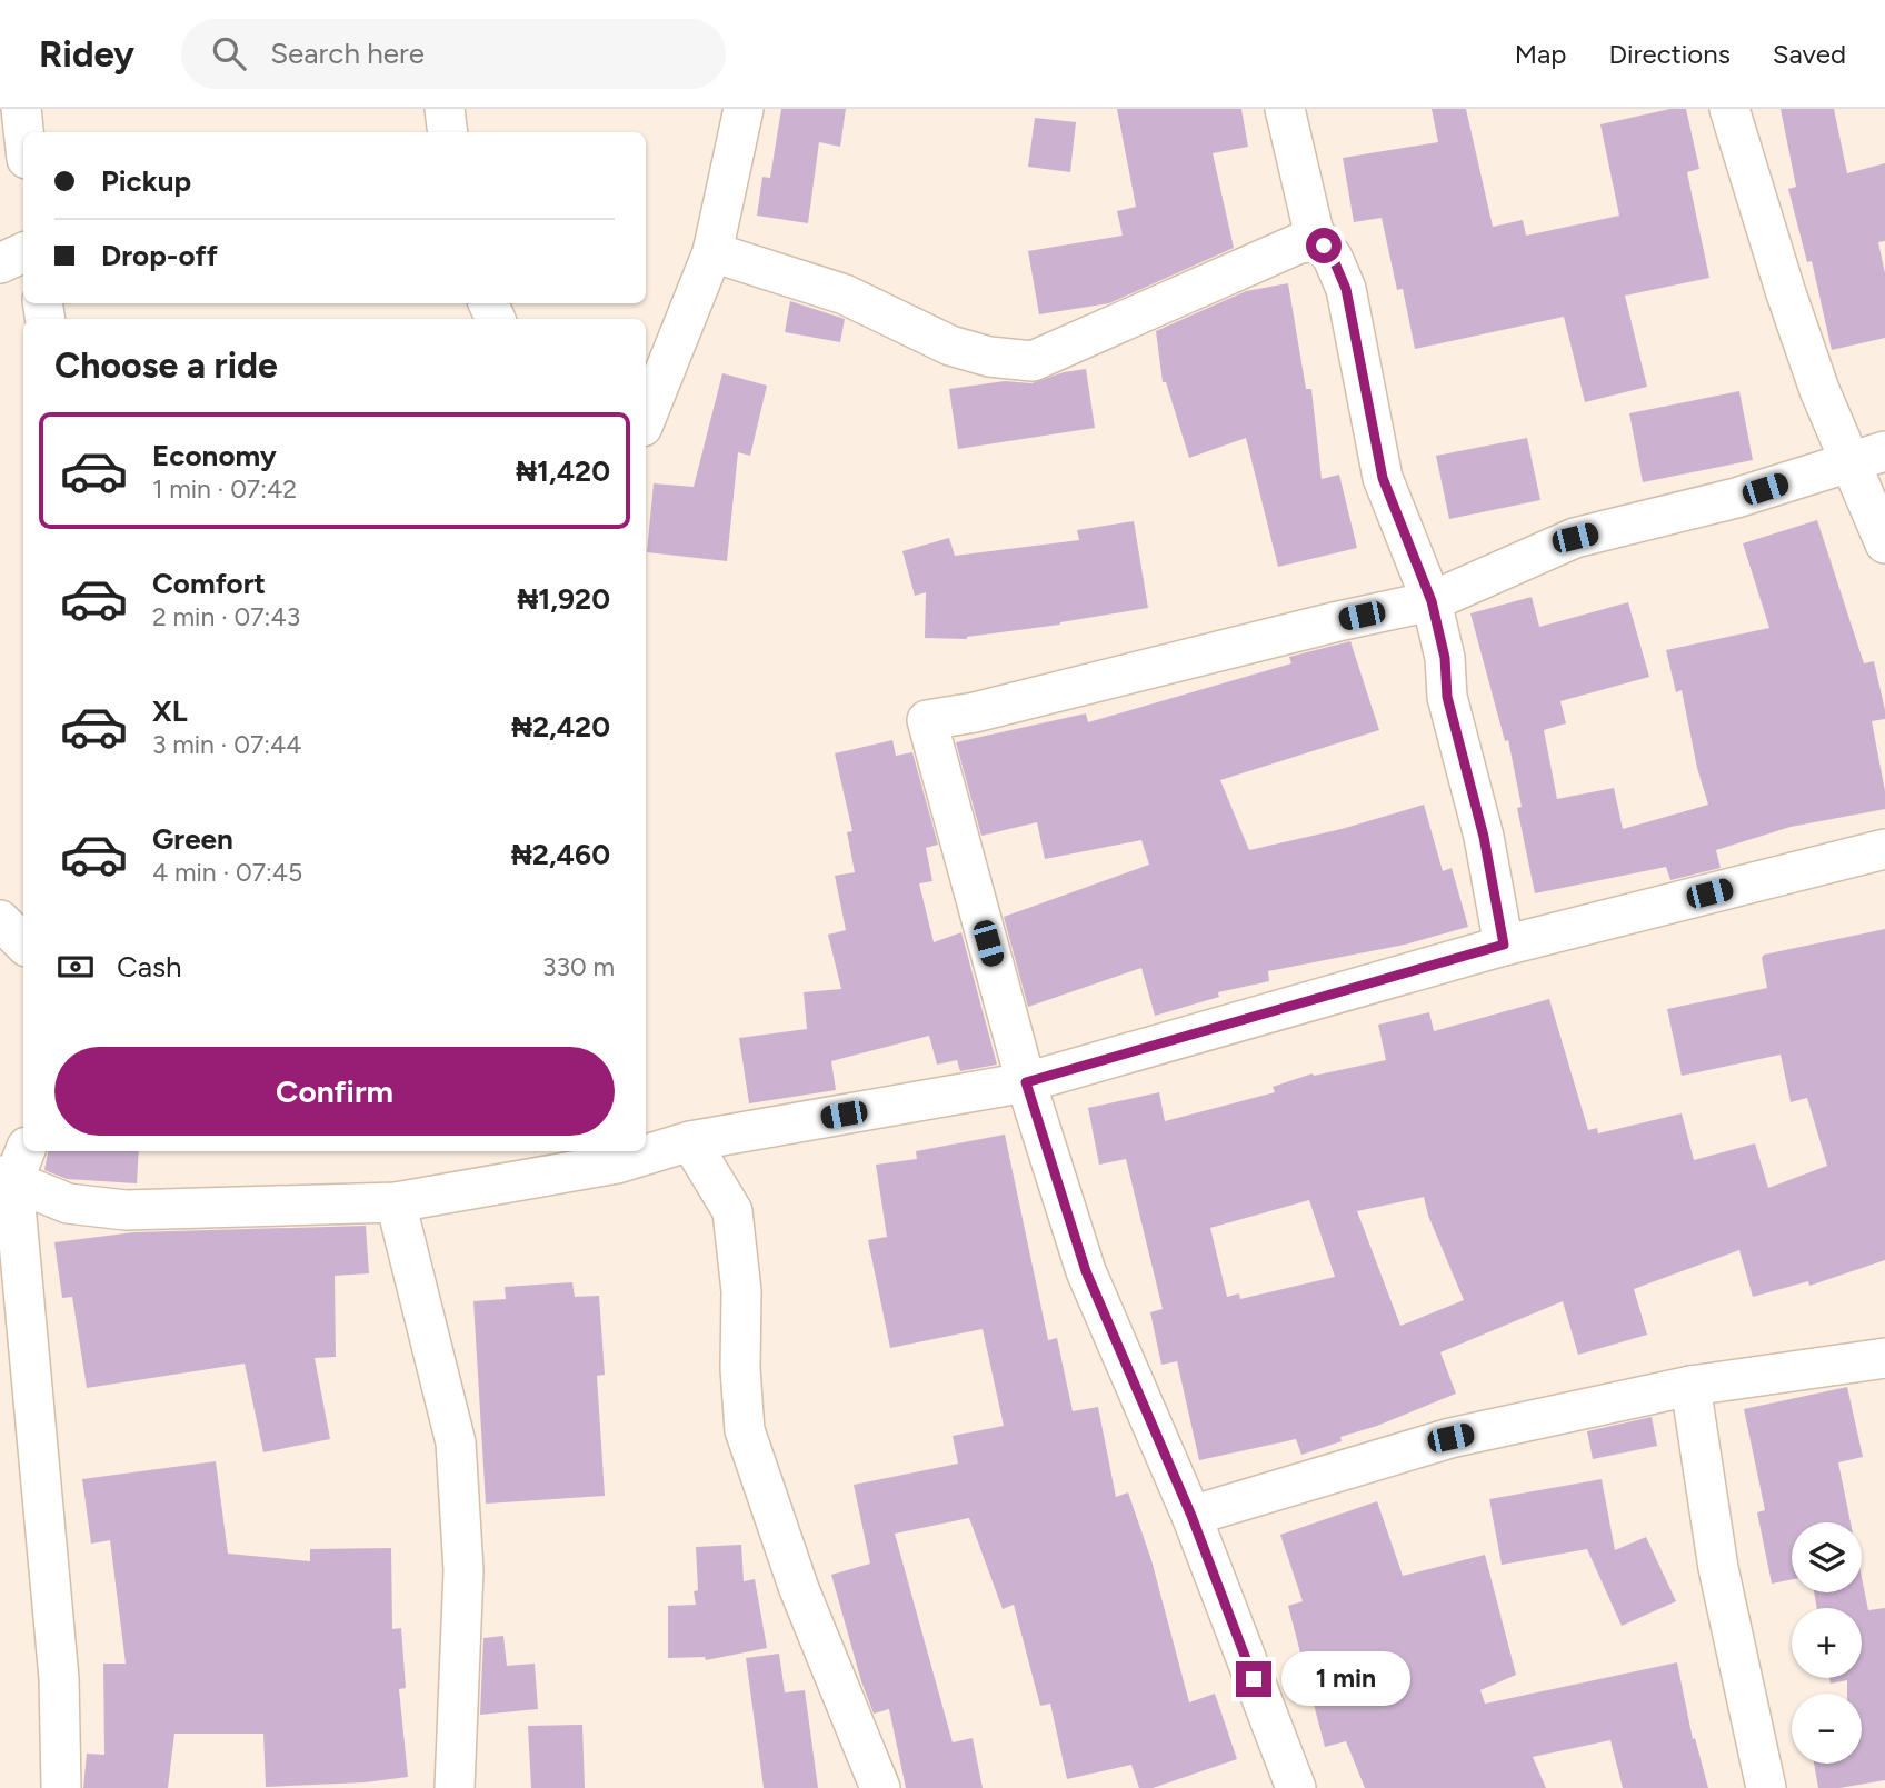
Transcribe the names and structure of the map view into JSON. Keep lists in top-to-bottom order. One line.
{"page":{"header":"Ridey","search":"Search here","nav":["Map","Directions","Saved"],"banner":["Pickup","Drop-off"],"heading":"Choose a ride","list":[{"name":"Economy","note":"1 min · 07:42","value":"₦1,420"},{"name":"Comfort","note":"2 min · 07:43","value":"₦1,920"},{"name":"XL","note":"3 min · 07:44","value":"₦2,420"},{"name":"Green","note":"4 min · 07:45","value":"₦2,460"}],"pay":["Cash","330 m"],"buttons":"Confirm","map_buttons":["+","−"],"bubble":"1 min"}}
